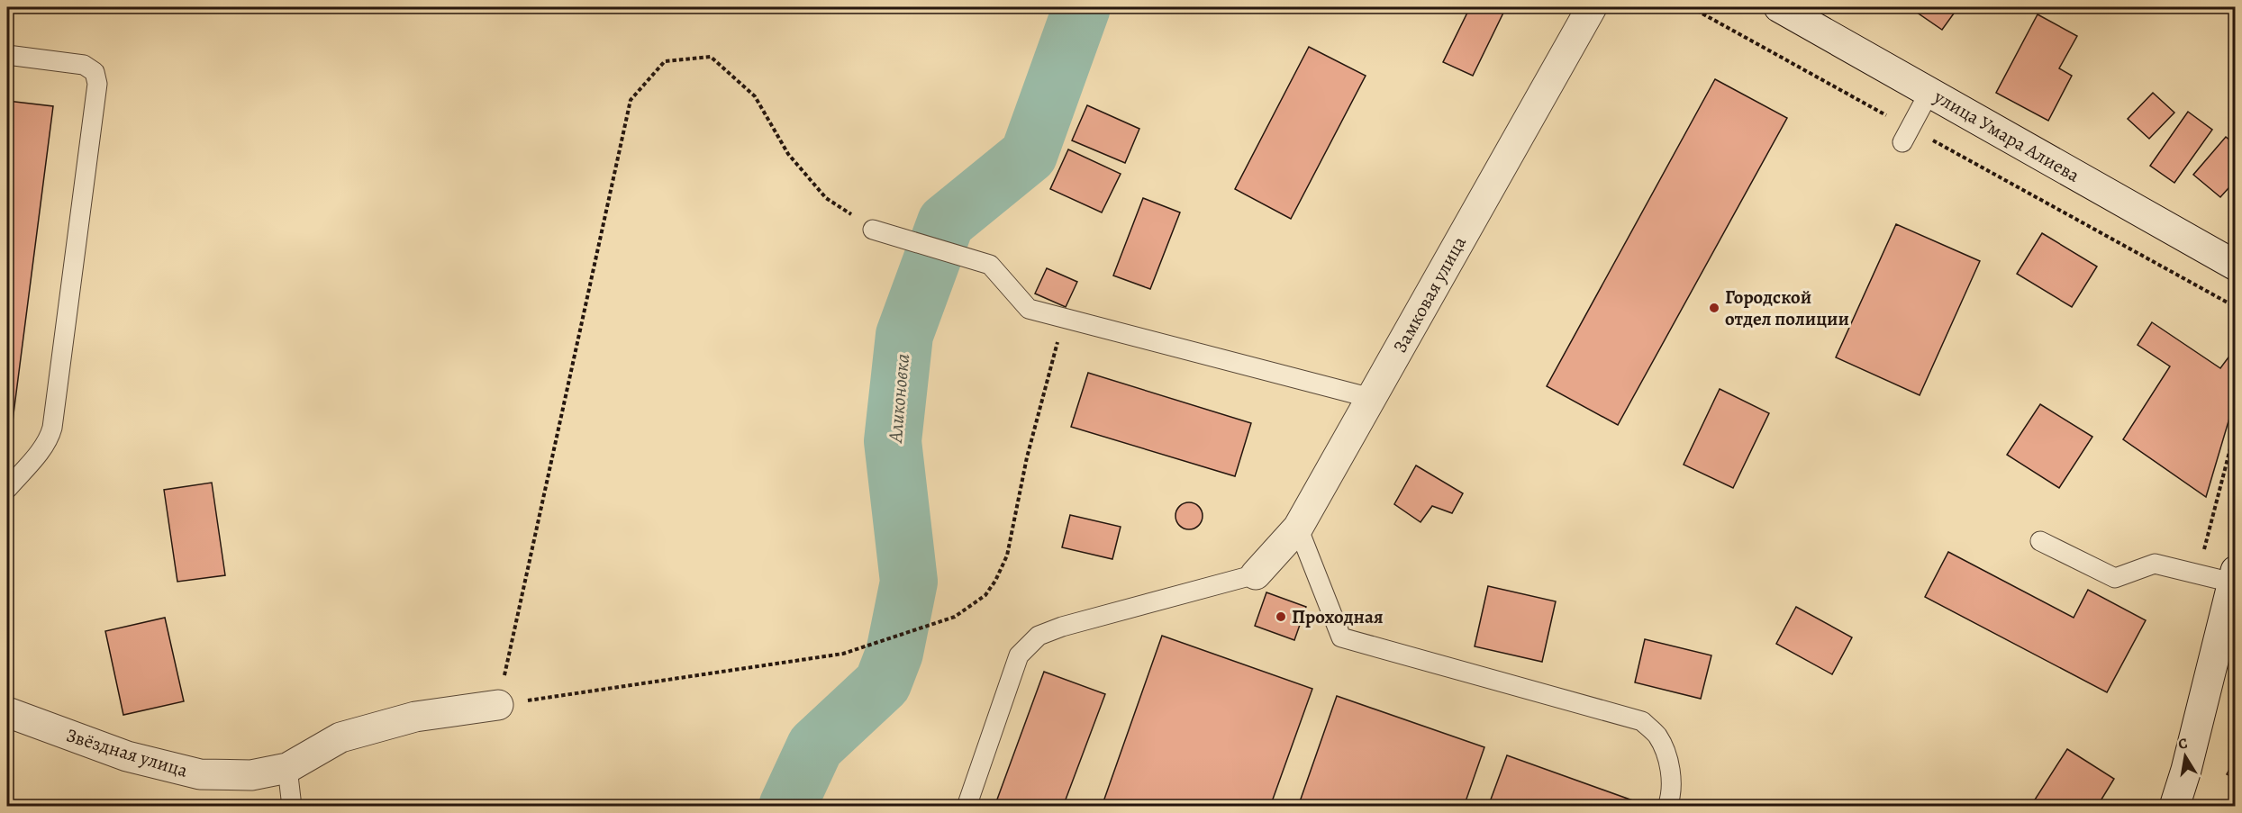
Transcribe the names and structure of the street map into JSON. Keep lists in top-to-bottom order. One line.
{"streets":{"street":["улица Умара Алиева","Замковая улица","Звёздная улица"]},"water":["Аликоновка"],"places":["Городской отдел полиции","Проходная"],"north":"top"}
